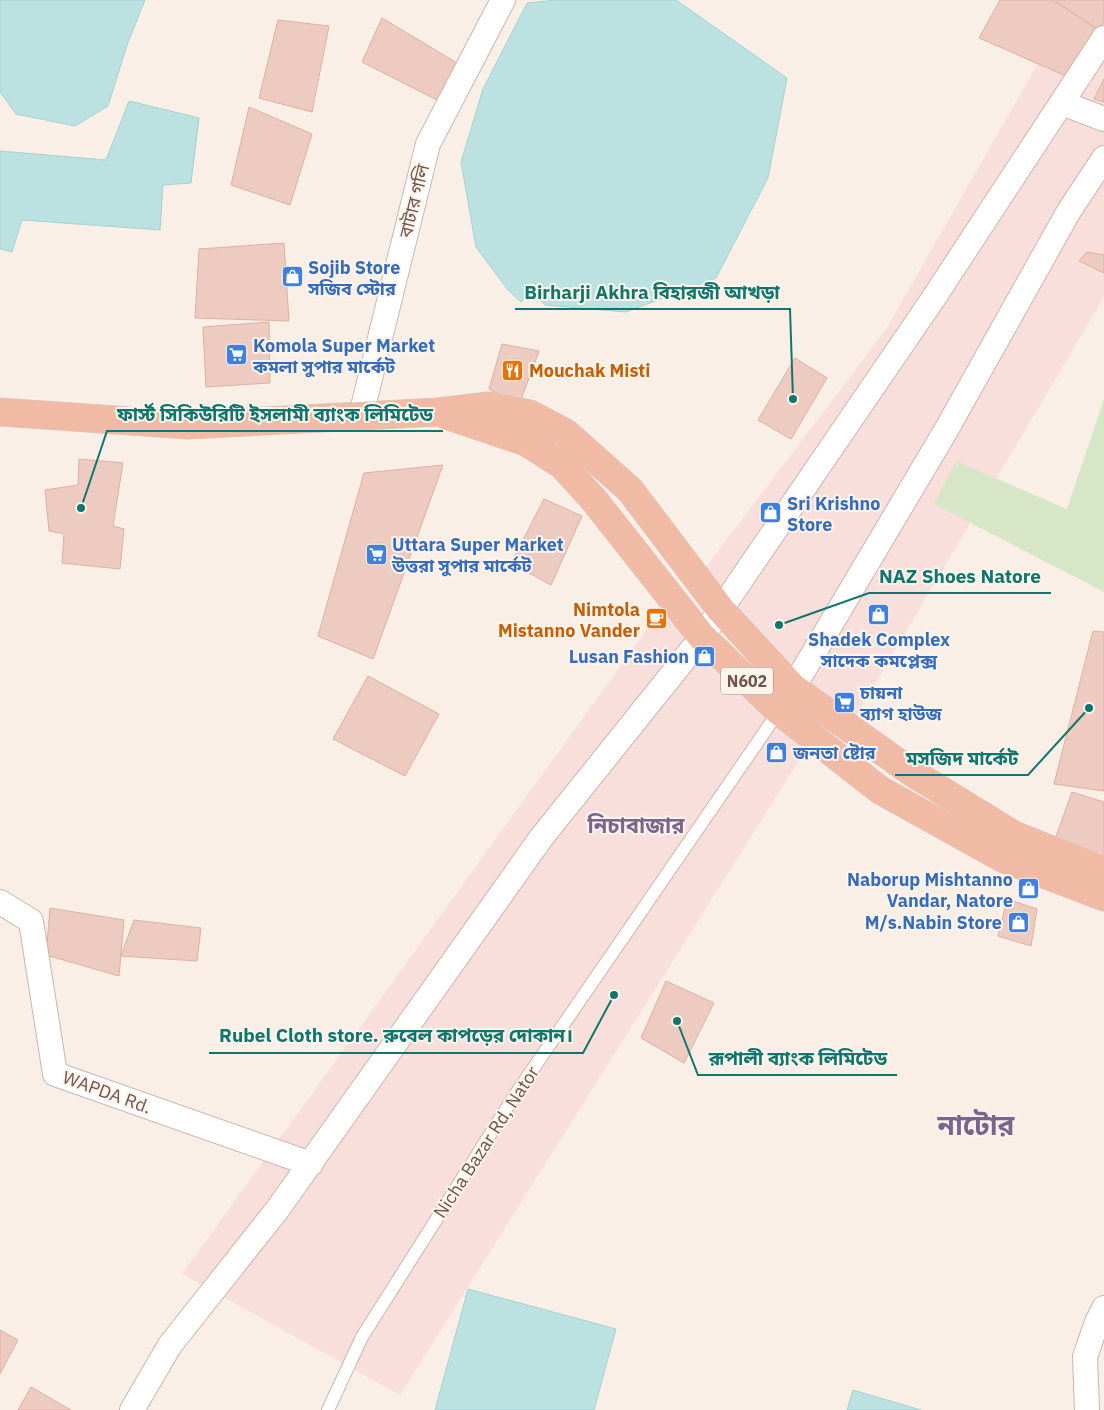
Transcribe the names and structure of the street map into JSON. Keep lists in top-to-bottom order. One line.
{"streets":{"highway":["N602"],"street":["বাটার গলি","WAPDA Rd."],"lane":["Nicha Bazar Rd, Nator"]},"crossings":[["বাটার গলি","N602"],["N602","Nicha Bazar Rd, Nator"]],"districts":["নিচাবাজার","নাটোর"],"places":{"shop":["Sojib Store সজিব স্টোর","Sri Krishno Store","Shadek Complex সাদেক কমপ্লেক্স","Lusan Fashion","জনতা ষ্টোর","Naborup Mishtanno Vandar, Natore","M/s.Nabin Store"],"supermarket":["Komola Super Market কমলা সুপার মার্কেট","Uttara Super Market উত্তরা সুপার মার্কেট","চায়না ব্যাগ হাউজ"],"restaurant":["Mouchak Misti"],"other":["Birharji Akhra বিহারজী আখড়া","ফার্স্ট সিকিউরিটি ইসলামী ব্যাংক লিমিটেড","NAZ Shoes Natore","মসজিদ মার্কেট","Rubel Cloth store. রুবেল কাপড়ের দোকান।","রূপালী ব্যাংক লিমিটেড"],"cafe":["Nimtola Mistanno Vander"]}}
